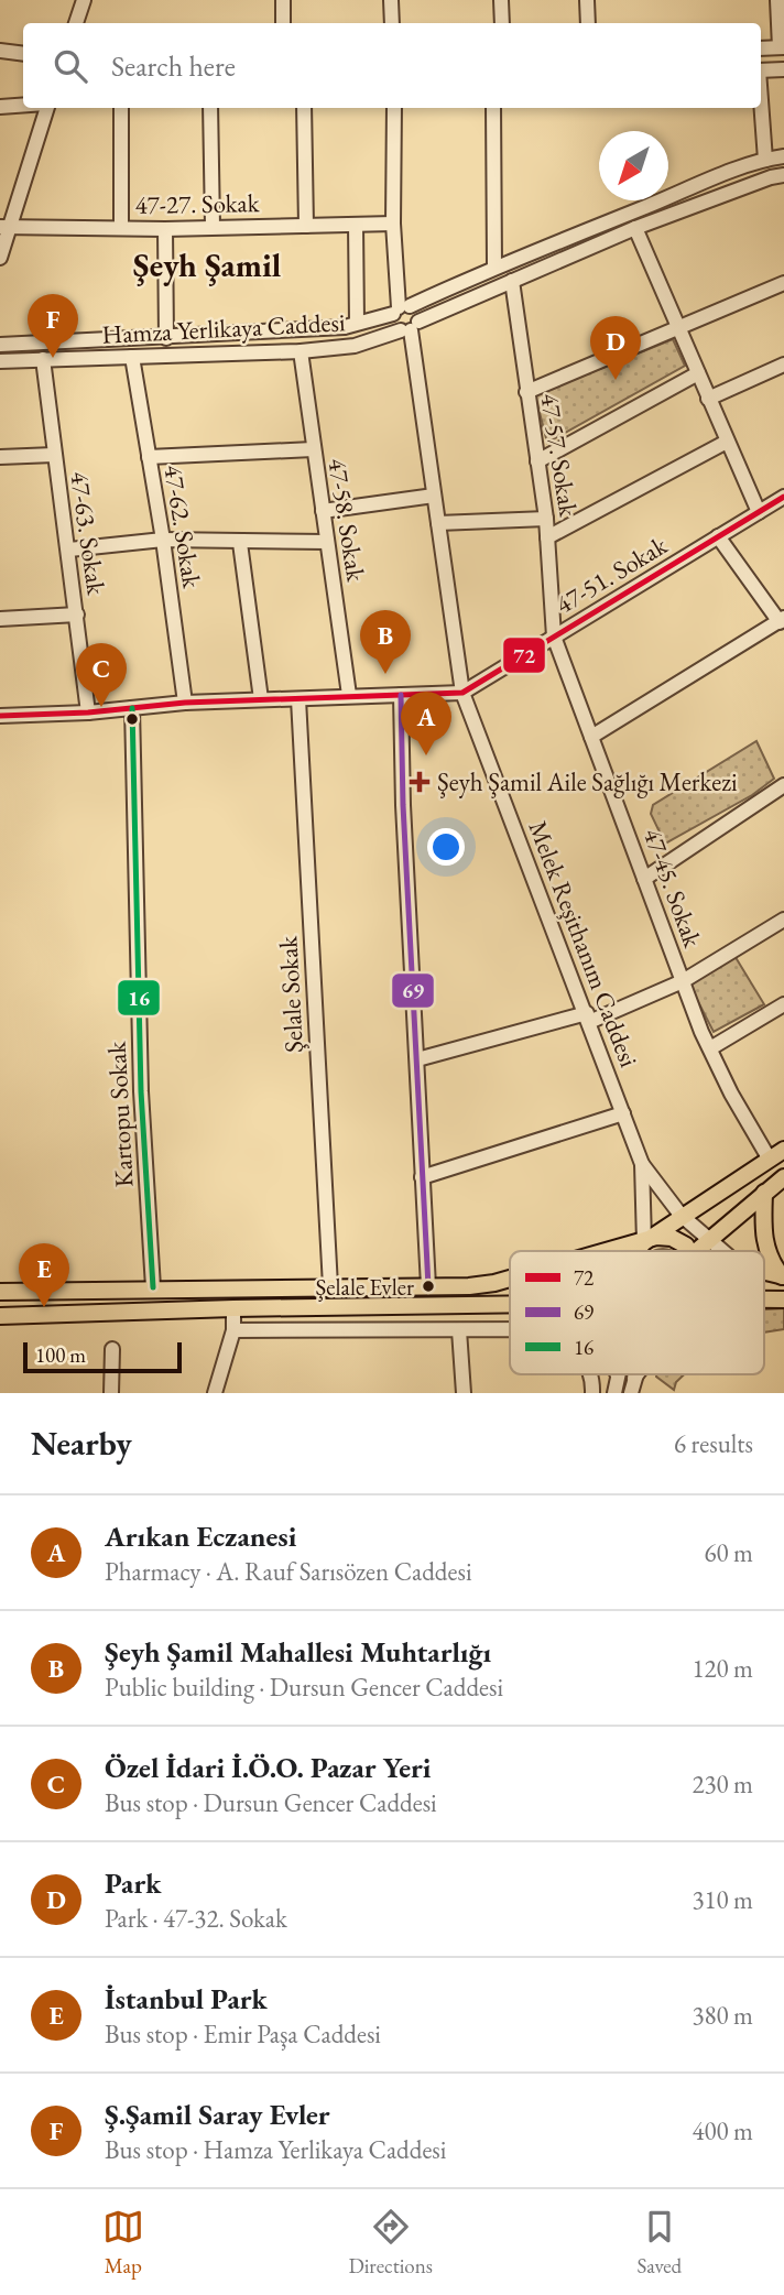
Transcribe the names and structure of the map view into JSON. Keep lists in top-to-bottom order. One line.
{"streets":{"street":["47-27. Sokak","Hamza Yerlikaya Caddesi","47-57. Sokak","47-58. Sokak","47-62. Sokak","47-63. Sokak","47-51. Sokak","47-45. Sokak","Melek Reşithanım Caddesi","Şelale Sokak","Kartopu Sokak"]},"crossings":[["Hamza Yerlikaya Caddesi","47-57. Sokak"],["Hamza Yerlikaya Caddesi","47-58. Sokak"],["Hamza Yerlikaya Caddesi","47-62. Sokak"],["Hamza Yerlikaya Caddesi","47-63. Sokak"],["Hamza Yerlikaya Caddesi","Melek Reşithanım Caddesi"],["47-57. Sokak","47-51. Sokak"],["47-57. Sokak","47-45. Sokak"],["47-51. Sokak","47-45. Sokak"],["47-51. Sokak","Melek Reşithanım Caddesi"]],"districts":["Şeyh Şamil"],"places":{"health":["Şeyh Şamil Aile Sağlığı Merkezi"],"other":["Şelale Evler"]},"lines":["transit line 72","transit line 69","transit line 16"],"legend":["72","69","16"],"scale_bar":"100 m","north":"bottom left","page":{"search":"Search here","pins":["F","D","B","C","A","E"],"scale":"100 m","heading":["Nearby","6 results"],"list":[{"mark":"A","name":"Arıkan Eczanesi","note":"Pharmacy · A. Rauf Sarısözen Caddesi","value":"60 m"},{"mark":"B","name":"Şeyh Şamil Mahallesi Muhtarlığı","note":"Public building · Dursun Gencer Caddesi","value":"120 m"},{"mark":"C","name":"Özel İdari İ.Ö.O. Pazar Yeri","note":"Bus stop · Dursun Gencer Caddesi","value":"230 m"},{"mark":"D","name":"Park","note":"Park · 47-32. Sokak","value":"310 m"},{"mark":"E","name":"İstanbul Park","note":"Bus stop · Emir Paşa Caddesi","value":"380 m"},{"mark":"F","name":"Ş.Şamil Saray Evler","note":"Bus stop · Hamza Yerlikaya Caddesi","value":"400 m"}],"nav":["Map","Directions","Saved"]}}
